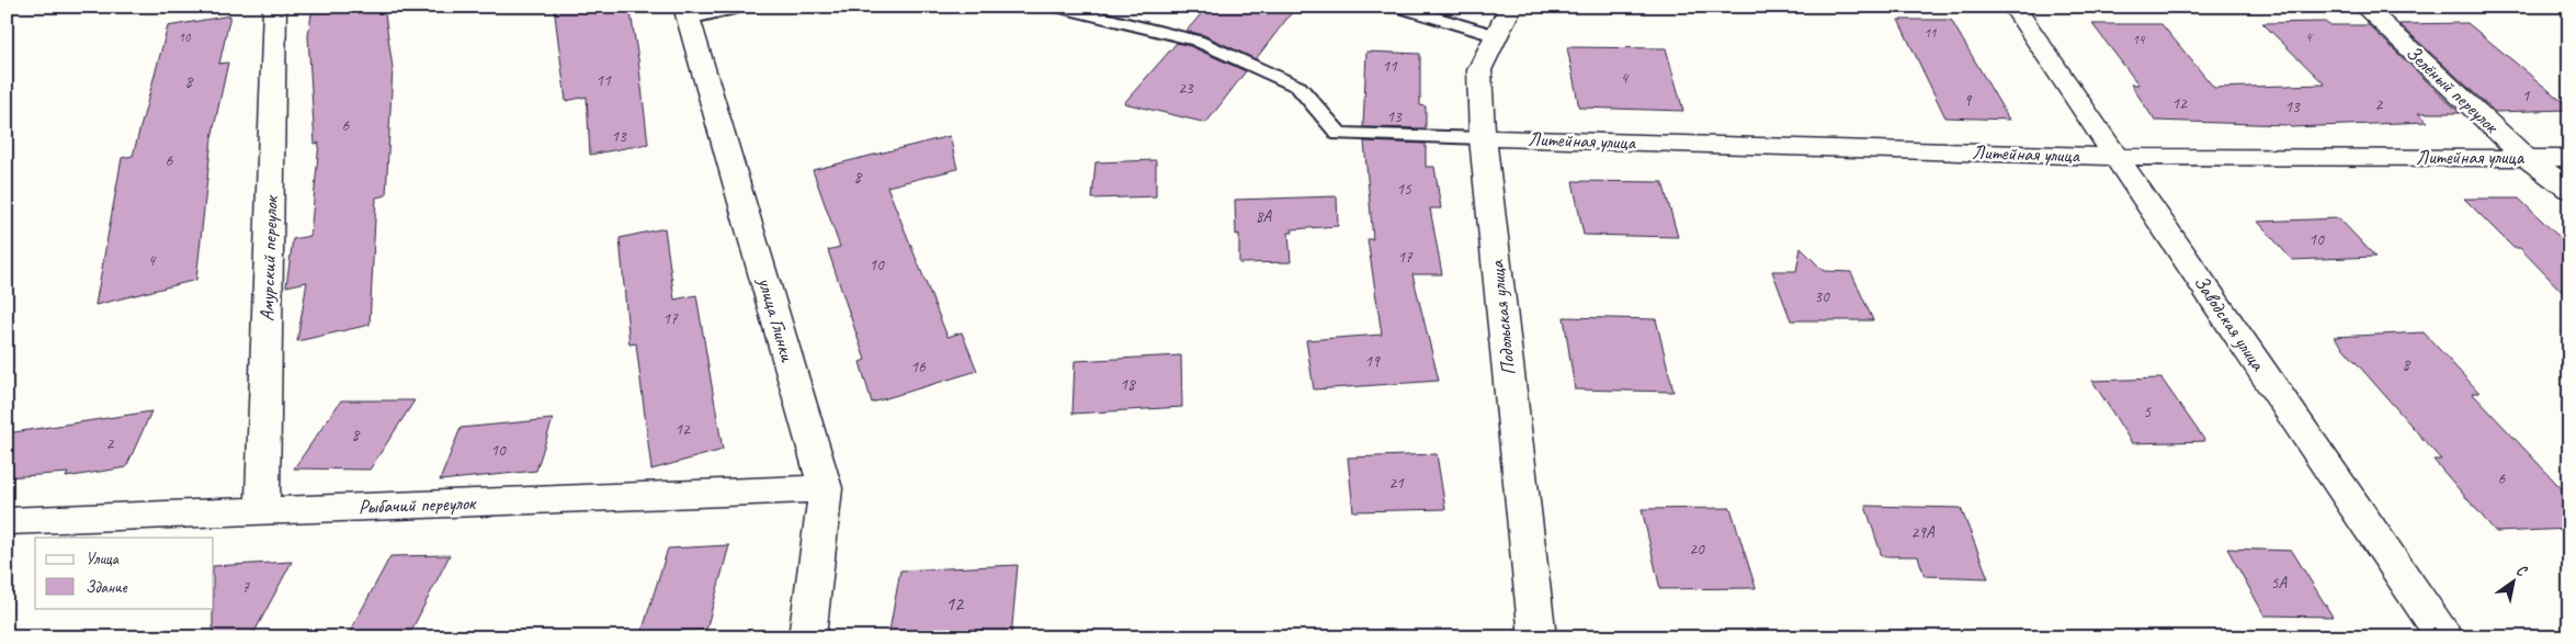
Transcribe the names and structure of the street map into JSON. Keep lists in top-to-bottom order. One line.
{"streets":{"street":["Зелёный переулок","Литейная улица","Амурский переулок","Подольская улица","улица Глинки","Заводская улица","Рыбачий переулок"]},"crossings":[["Зелёный переулок","Литейная улица"],["Литейная улица","Подольская улица"],["Литейная улица","Заводская улица"],["Амурский переулок","Рыбачий переулок"],["улица Глинки","Рыбачий переулок"]],"house_numbers":["11","10","4","14","11","4","11","8","23","1","9","12","2","13","13","6","13","6","8","15","8А","10","17","4","10","30","17","19","8","16","18","5","12","8","2","10","6","21","29А","20","5А","7","12"],"legend":["Улица","Здание"],"north":"top right"}
